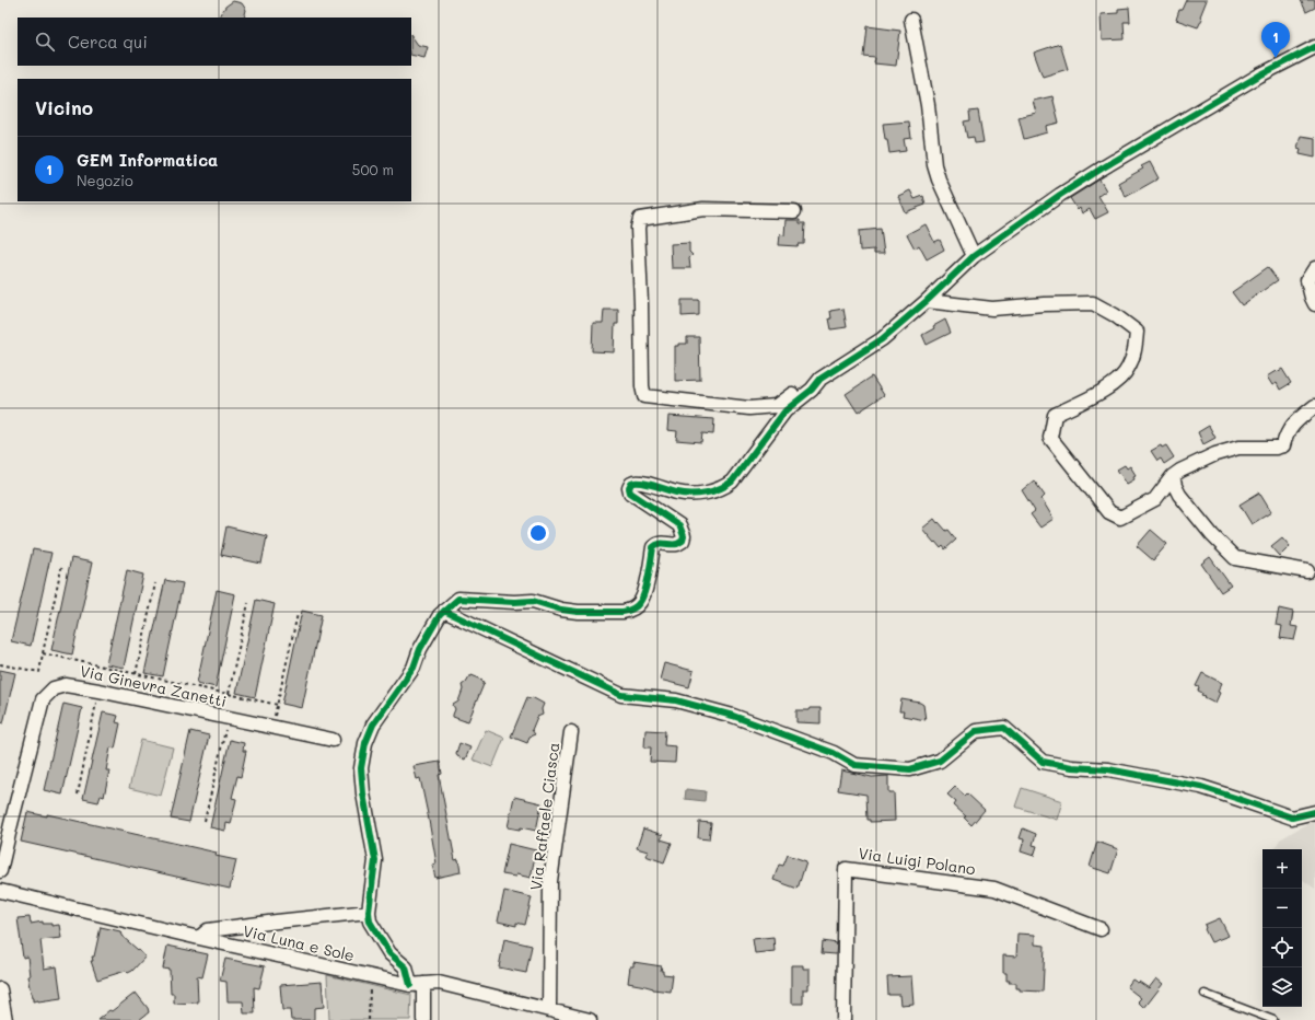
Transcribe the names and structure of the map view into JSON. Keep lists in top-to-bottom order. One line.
{"streets":{"street":["Via Ginevra Zanetti","Via Raffaele Ciasca","Via Luigi Polano","Via Luna e Sole"]},"crossings":[["Via Raffaele Ciasca","Via Luna e Sole"]],"page":{"search":"Cerca qui","pins":"1","heading":"Vicino","list":[{"mark":"1","name":"GEM Informatica","note":"Negozio","value":"500 m"}],"map_buttons":["+","−"]}}
